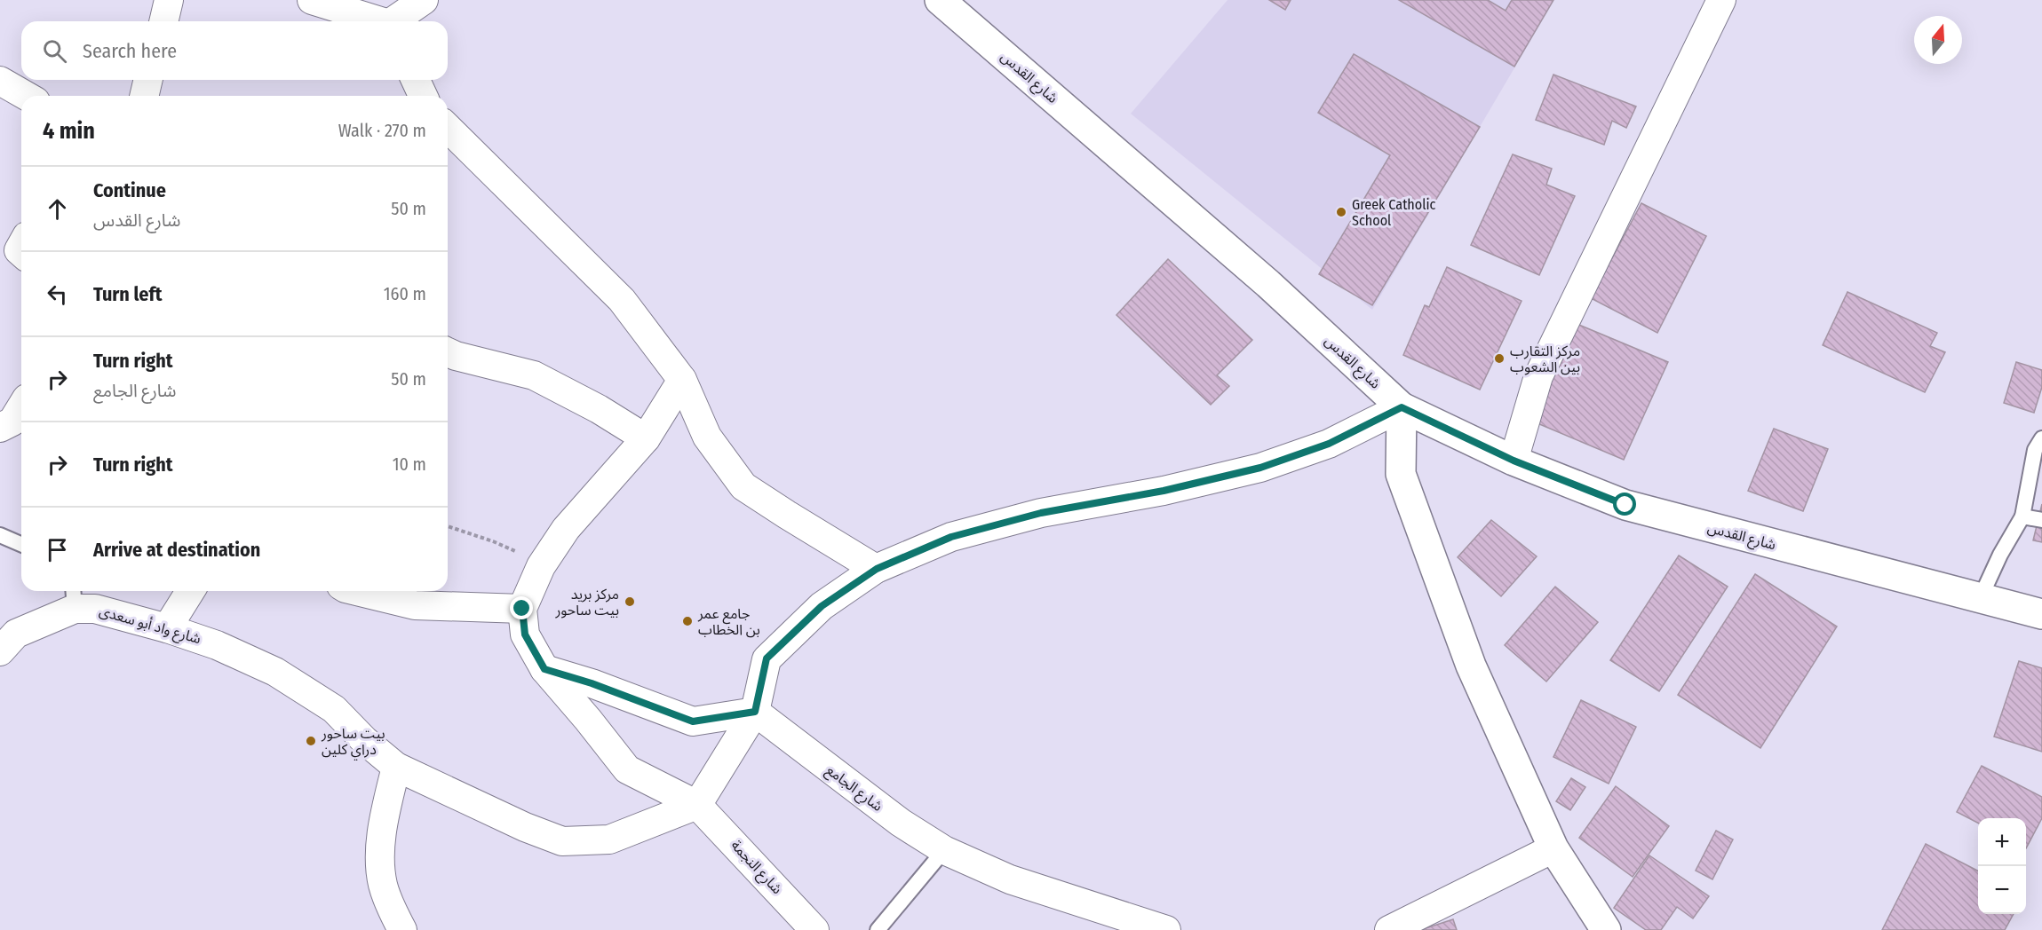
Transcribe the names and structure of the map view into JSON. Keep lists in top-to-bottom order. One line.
{"streets":{"main road":["شارع القدس"],"street":["شارع واد أبو سعدى","شارع الجامع","شارع النجمة"]},"crossings":[["شارع واد أبو سعدى","شارع النجمة"]],"places":["Greek Catholic School","مركز التقارب بين الشعوب","مركز بريد بيت ساحور","جامع عمر بن الخطاب","بيت ساحور دراي كلين"],"north":"top","page":{"search":"Search here","heading":["4 min","Walk · 270 m"],"list":[["Continue","شارع القدس","50 m"],["Turn left","160 m"],["Turn right","شارع الجامع","50 m"],["Turn right","10 m"],"Arrive at destination"],"map_buttons":["+","−"]}}
